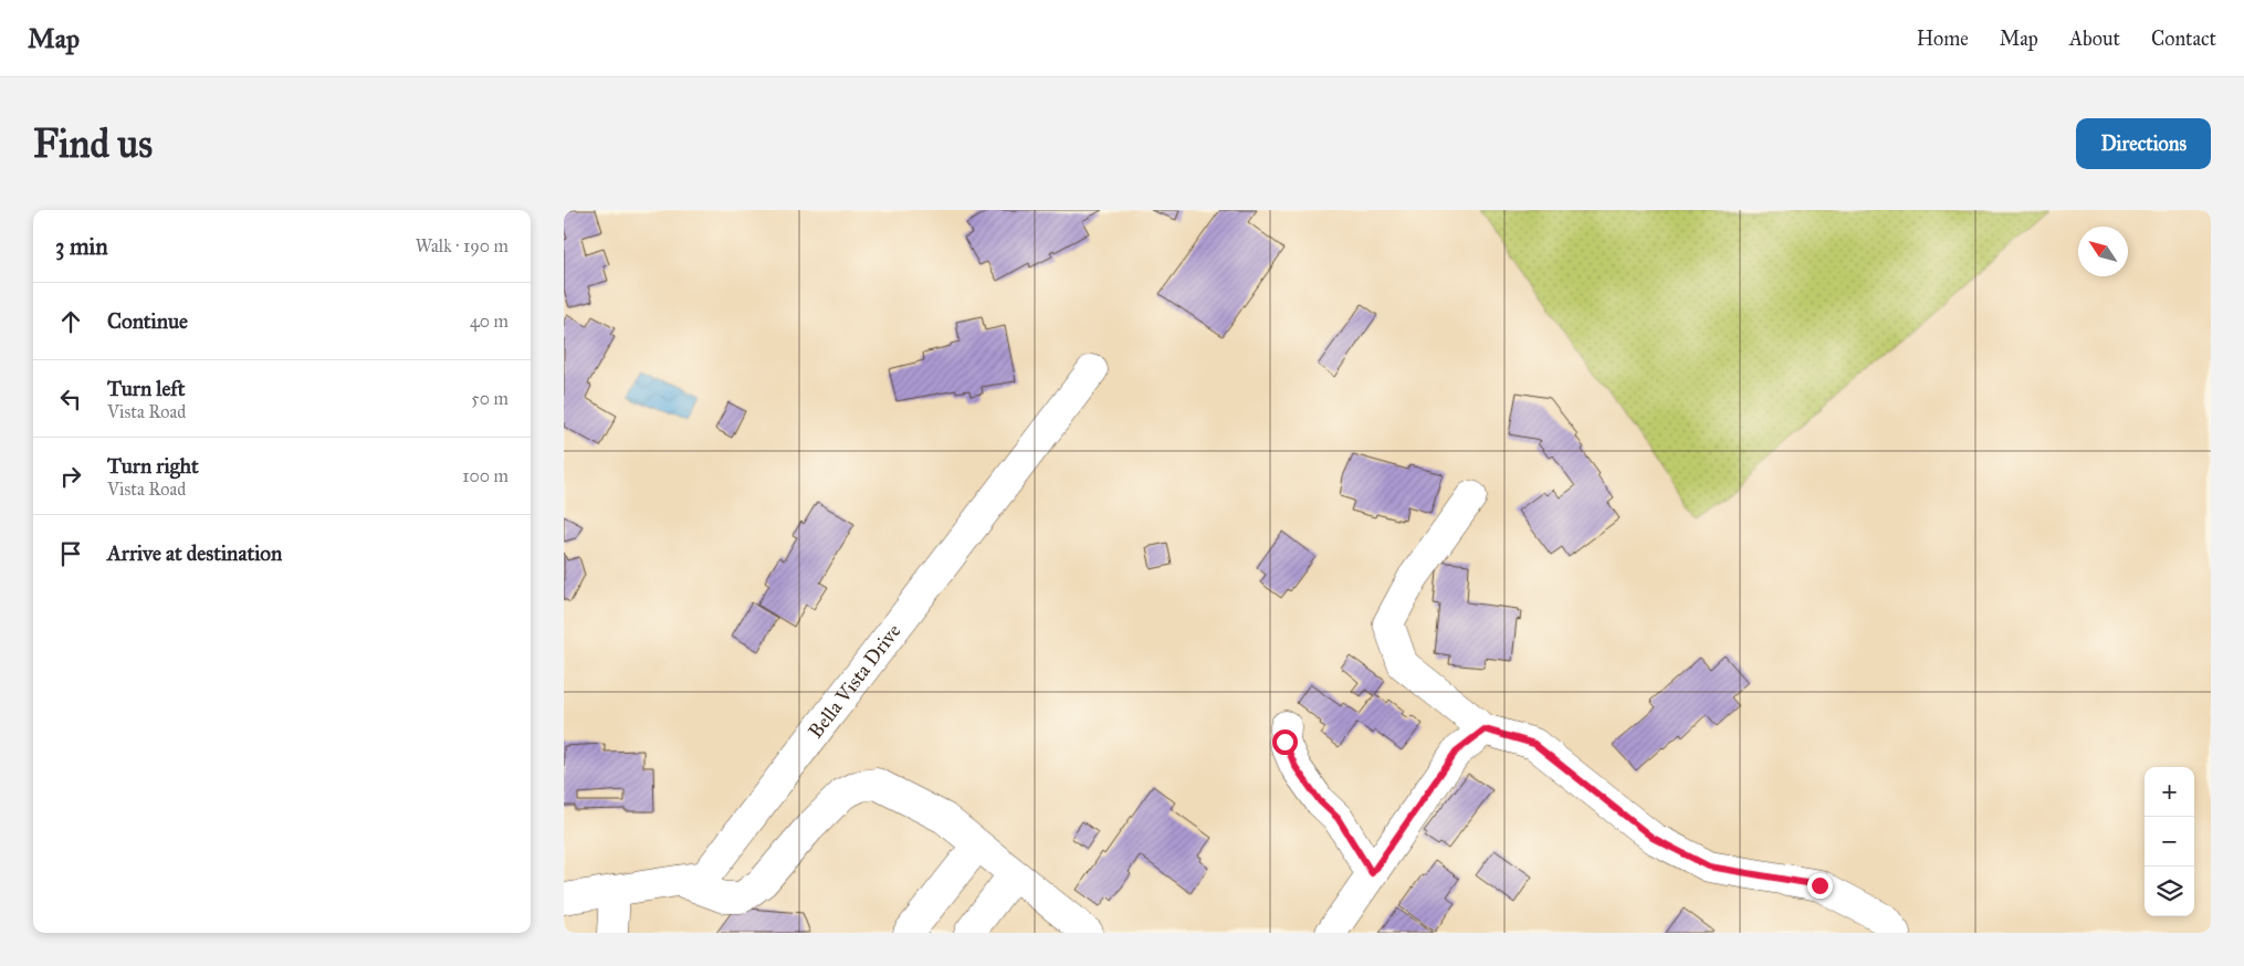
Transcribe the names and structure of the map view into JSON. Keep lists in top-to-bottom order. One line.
{"streets":{"street":["Bella Vista Drive"]},"north":"top left","page":{"header":"Map","nav":["Home","Map","About","Contact"],"buttons":"Directions","title":"Find us","heading":["3 min","Walk · 190 m"],"list":[["Continue","40 m"],["Turn left","Vista Road","50 m"],["Turn right","Vista Road","100 m"],"Arrive at destination"],"map_buttons":["+","−"]}}
